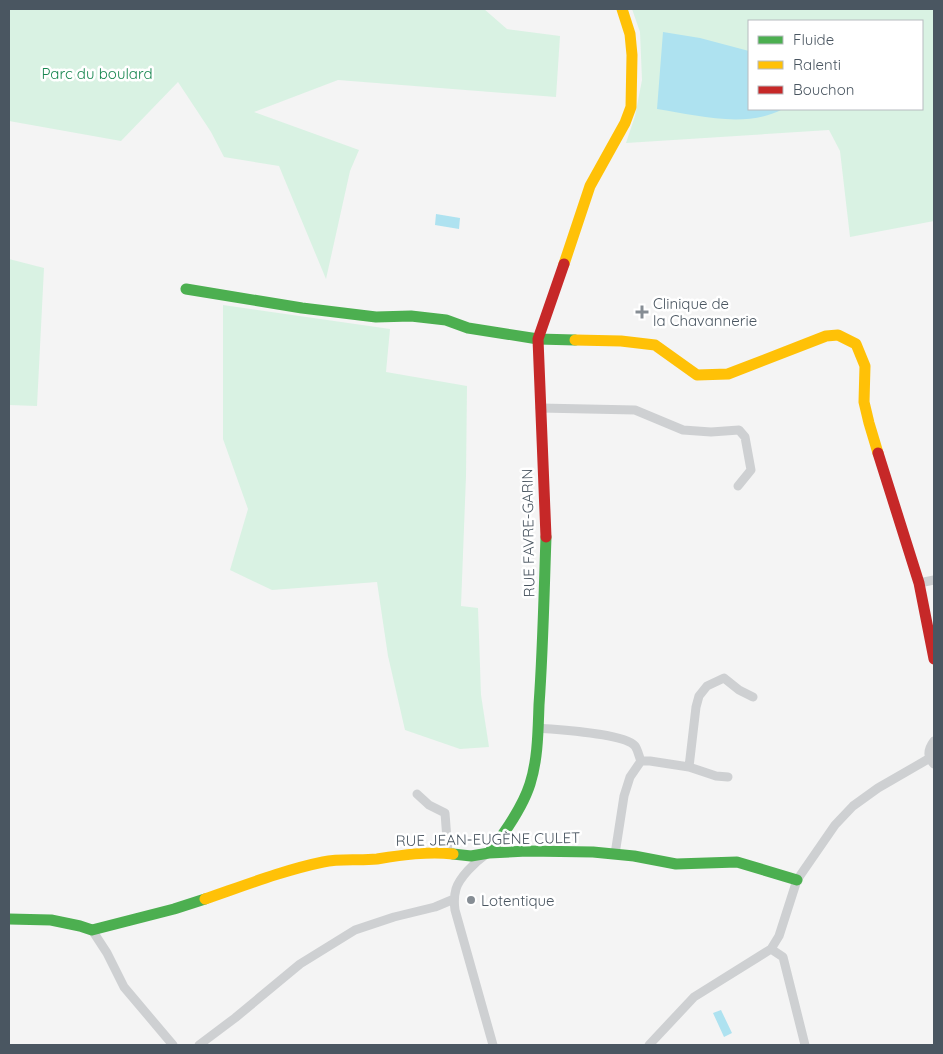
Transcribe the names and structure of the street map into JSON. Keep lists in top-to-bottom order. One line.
{"streets":{"street":["RUE FAVRE-GARIN","RUE JEAN-EUGÈNE CULET"]},"crossings":[["RUE FAVRE-GARIN","RUE JEAN-EUGÈNE CULET"]],"parks":["Parc du boulard"],"places":{"health":["Clinique de la Chavannerie"],"other":["Lotentique"]},"legend":["Fluide","Ralenti","Bouchon"]}
